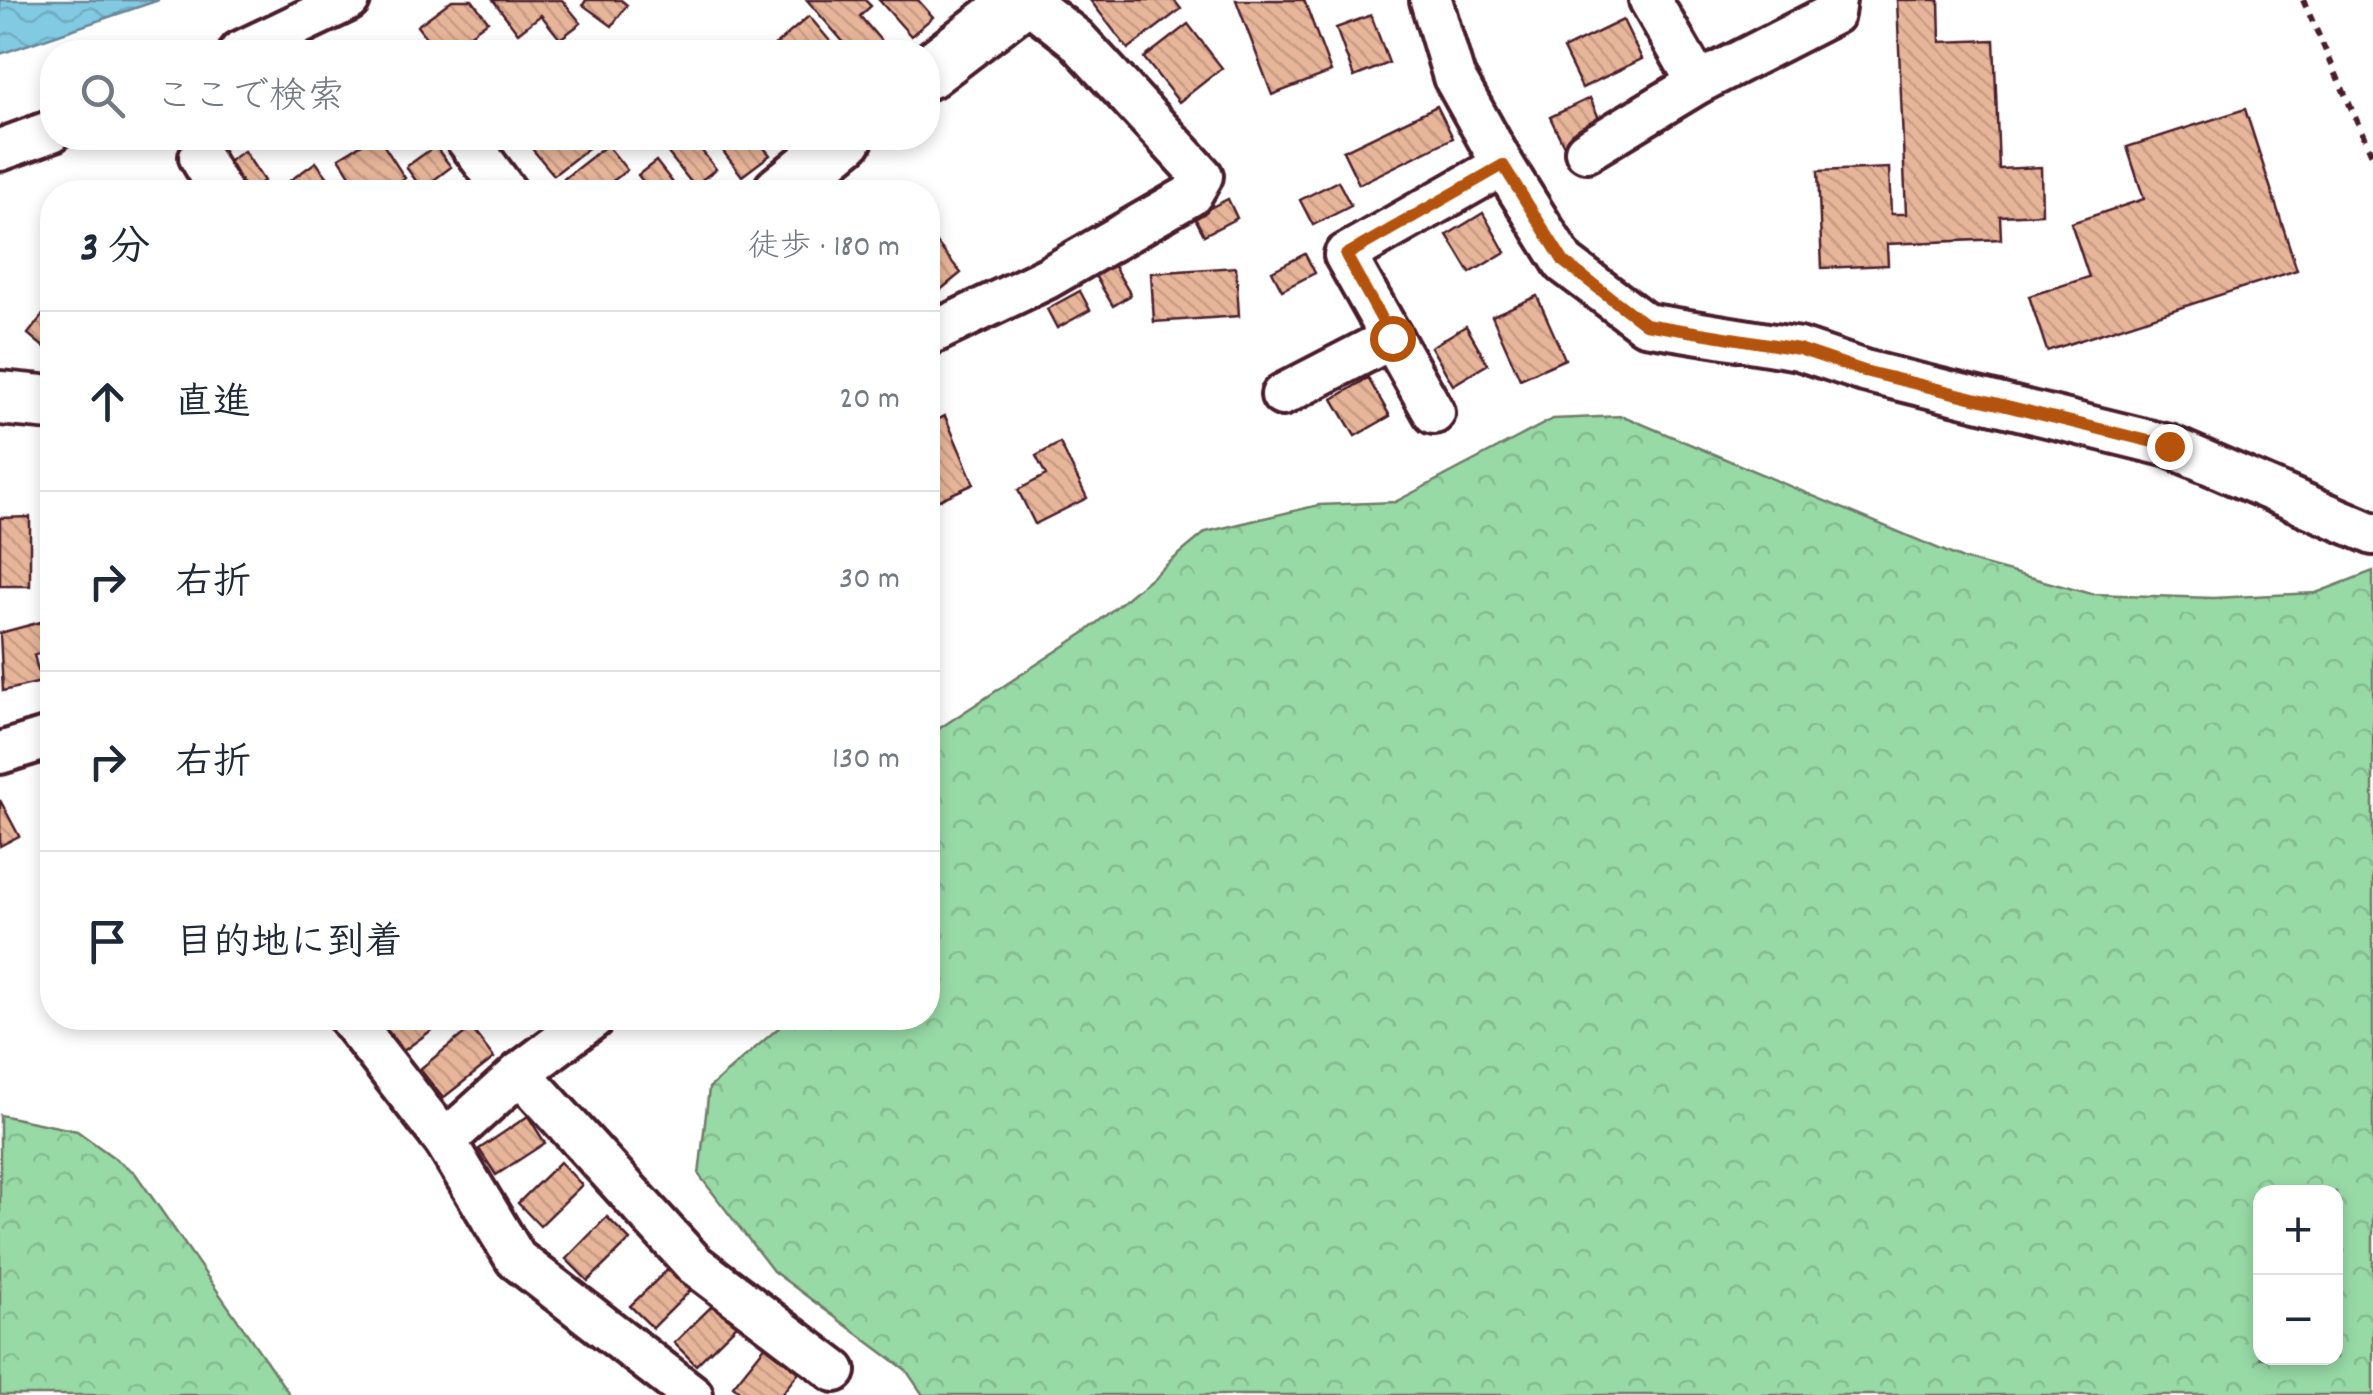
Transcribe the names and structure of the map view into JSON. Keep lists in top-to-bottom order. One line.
{"page":{"search":"ここで検索","heading":["3 分","徒歩 · 180 m"],"list":[["直進","20 m"],["右折","30 m"],["右折","130 m"],"目的地に到着"],"map_buttons":["+","−"]}}
